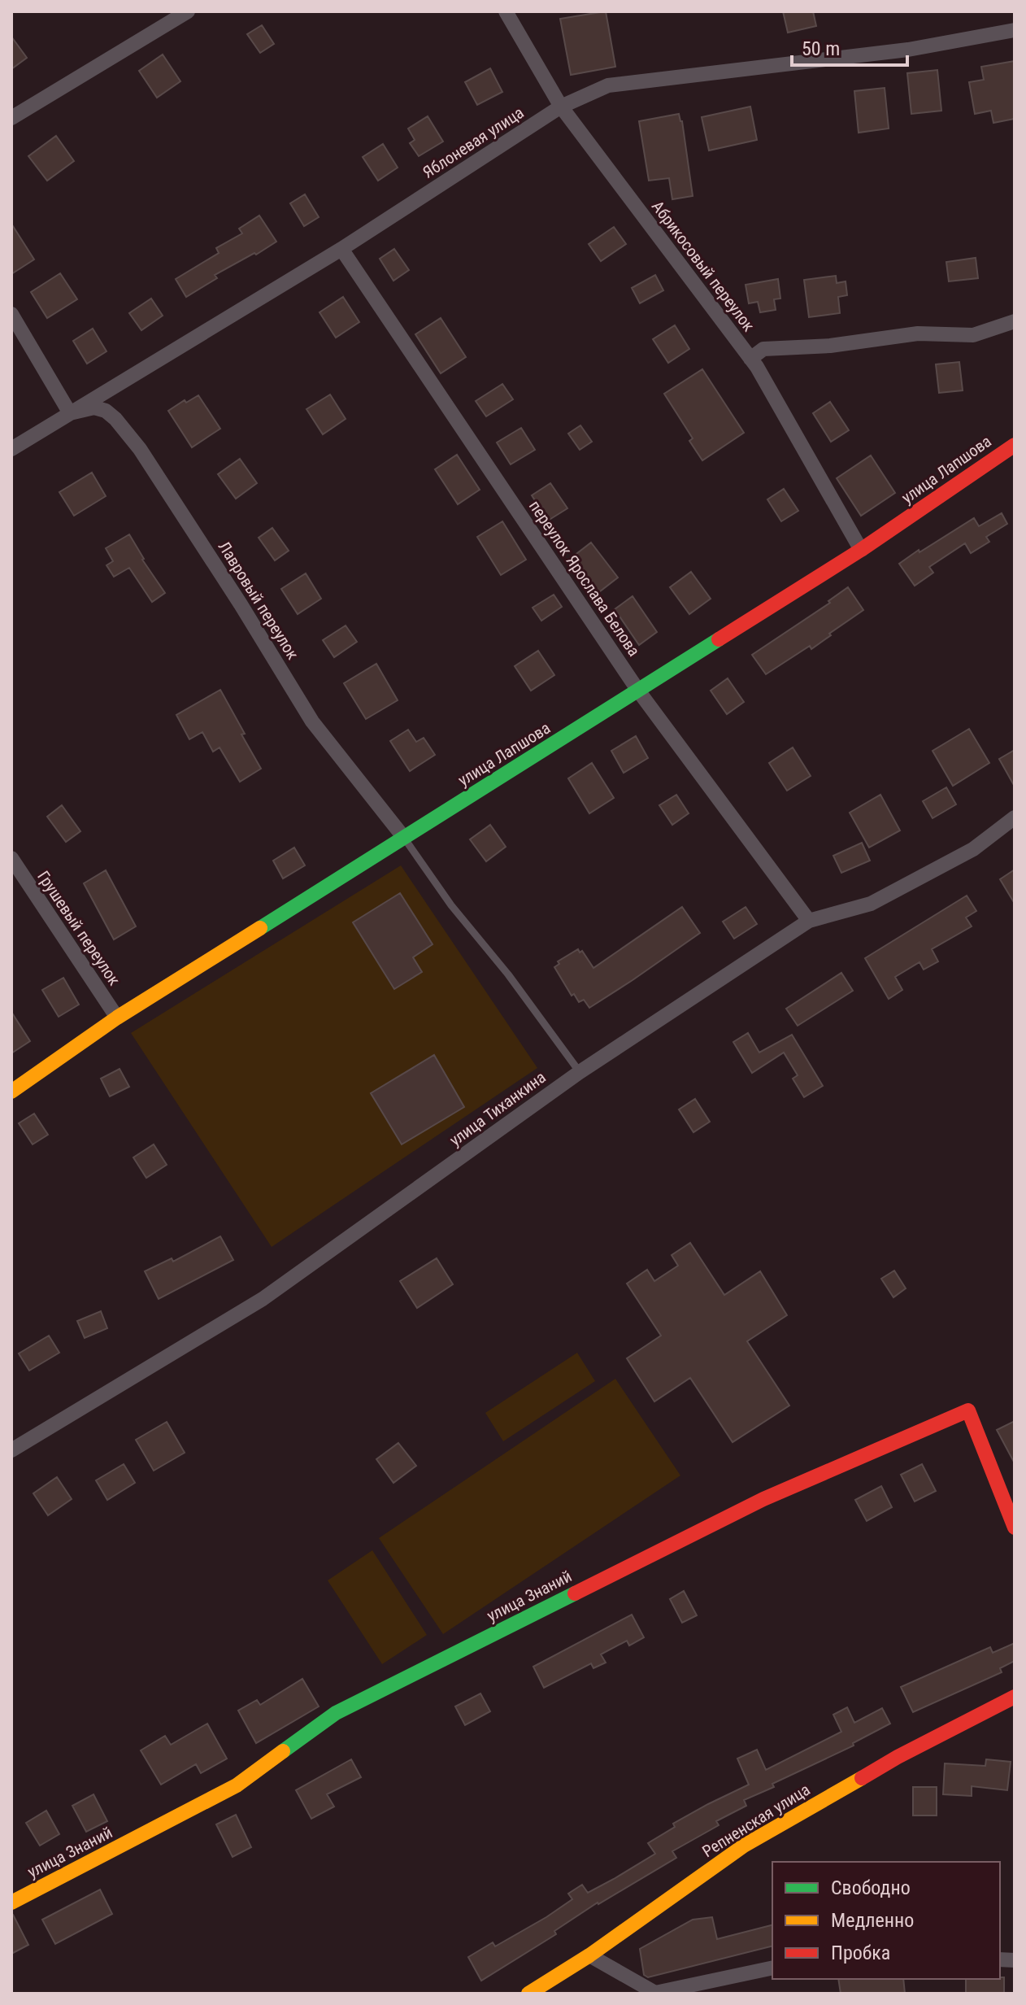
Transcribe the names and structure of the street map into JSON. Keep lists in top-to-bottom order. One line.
{"streets":{"street":["Яблоневая улица","Абрикосовый переулок","улица Лапшова","переулок Ярослава Белова","Лавровый переулок","Грушевый переулок","улица Тиханкина","улица Знаний","Репненская улица"]},"crossings":[["Яблоневая улица","Абрикосовый переулок"],["Яблоневая улица","переулок Ярослава Белова"],["Яблоневая улица","Лавровый переулок"],["Абрикосовый переулок","улица Лапшова"],["улица Лапшова","переулок Ярослава Белова"],["улица Лапшова","Лавровый переулок"],["улица Лапшова","Грушевый переулок"],["переулок Ярослава Белова","улица Тиханкина"]],"legend":["Свободно","Медленно","Пробка"],"scale_bar":"50 m"}
